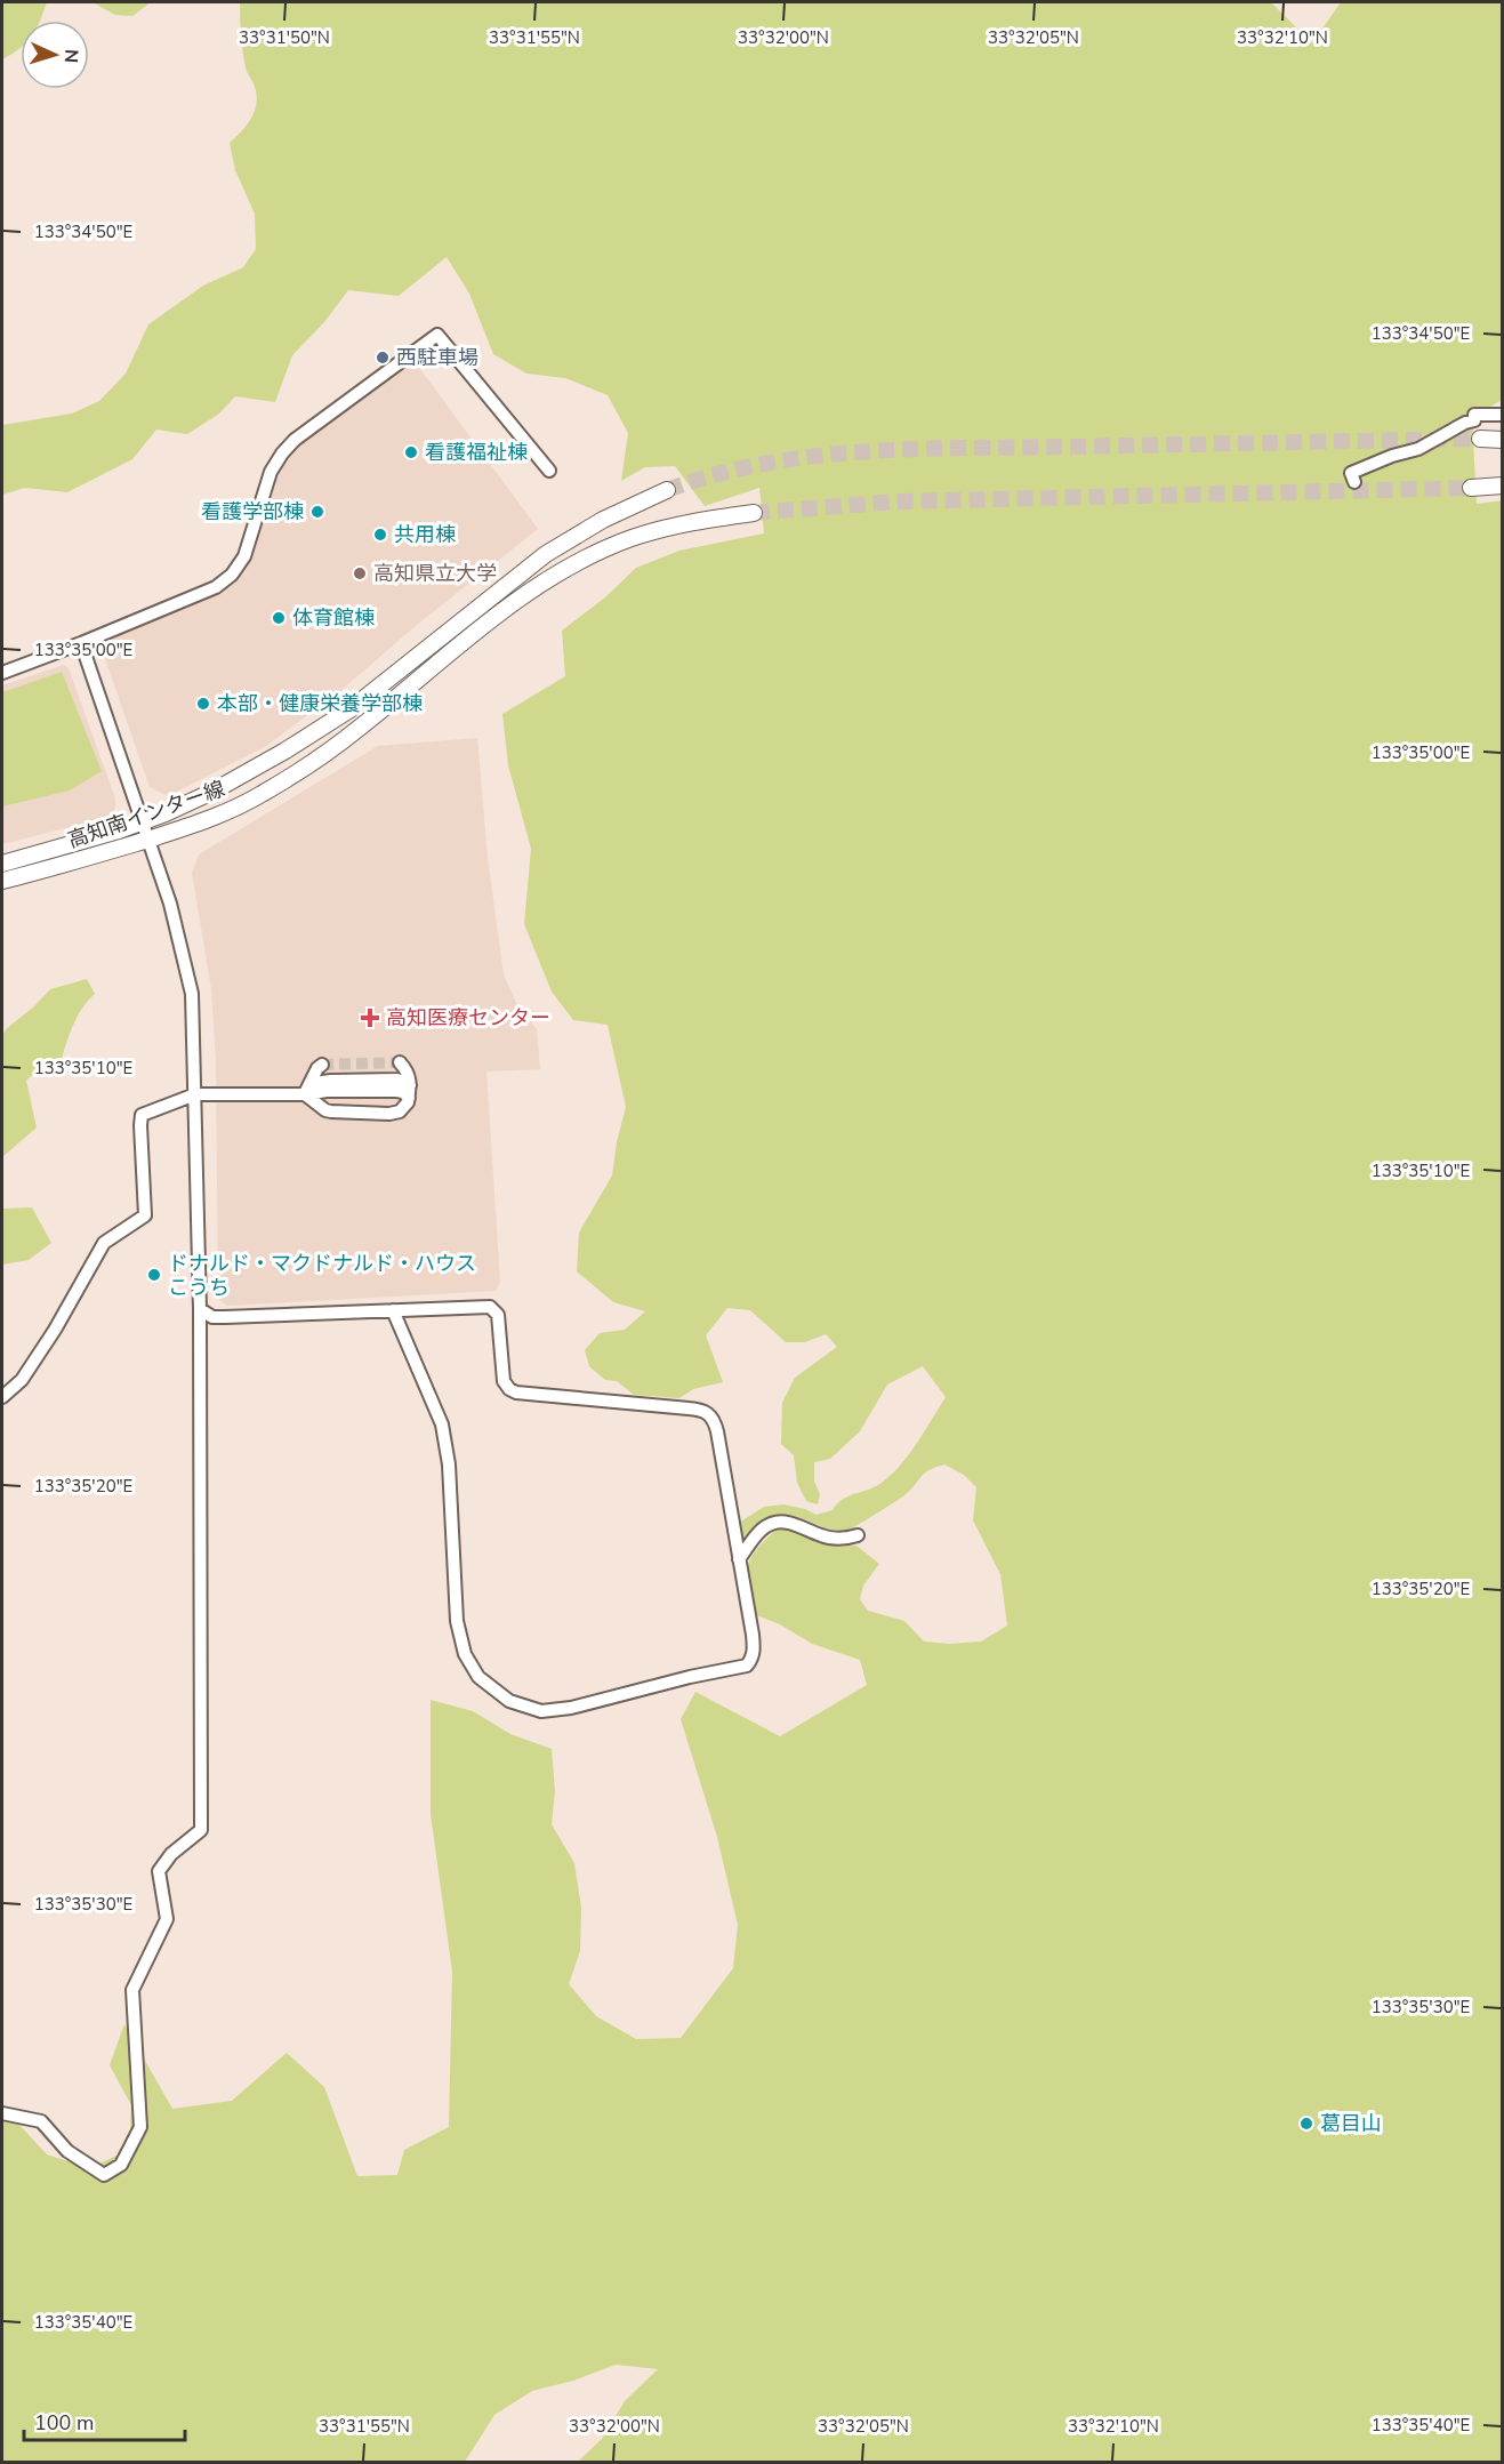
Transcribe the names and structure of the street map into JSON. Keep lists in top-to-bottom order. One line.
{"streets":{"main road":["高知南インター線"]},"places":{"other":["西駐車場","看護福祉棟","看護学部棟","共用棟","高知県立大学","体育館棟","本部・健康栄養学部棟","ドナルド・マクドナルド・ハウス こうち","葛目山"],"health":["高知医療センター"]},"scale_bar":"100 m","north":"right","coordinates":["33°31'50\"N","33°31'55\"N","33°32'00\"N","33°32'05\"N","33°32'10\"N","133°34'50\"E","133°35'00\"E","133°35'10\"E","133°35'20\"E","133°35'30\"E","133°35'40\"E"]}
